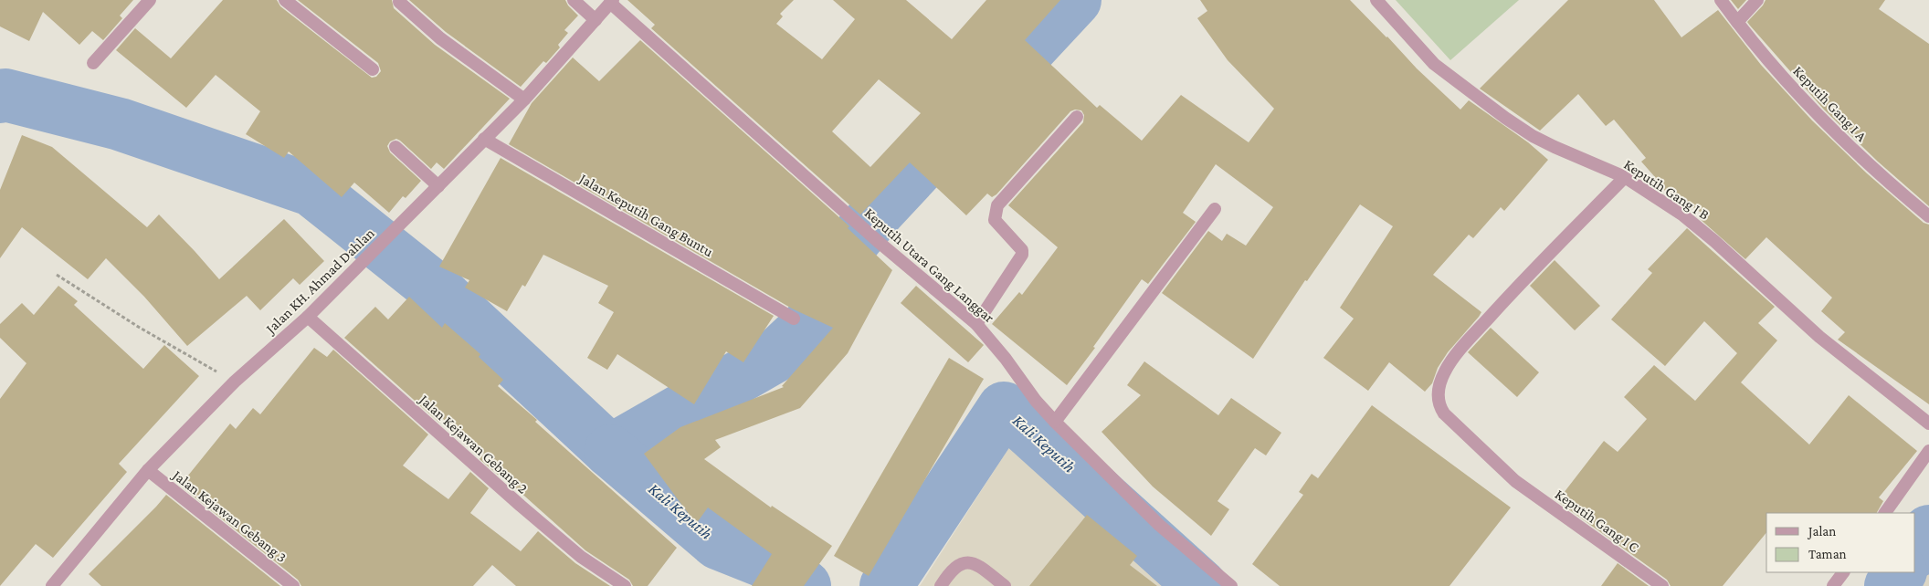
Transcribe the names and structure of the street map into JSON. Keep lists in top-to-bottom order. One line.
{"streets":{"street":["Keputih Gang I A","Keputih Gang I B","Jalan Keputih Gang Buntu","Keputih Utara Gang Langgar","Jalan KH. Ahmad Dahlan","Jalan Kejawan Gebang 2","Jalan Kejawan Gebang 3","Keputih Gang I C"]},"crossings":[["Keputih Gang I B","Keputih Gang I C"],["Jalan Keputih Gang Buntu","Jalan KH. Ahmad Dahlan"],["Keputih Utara Gang Langgar","Jalan KH. Ahmad Dahlan"],["Jalan KH. Ahmad Dahlan","Jalan Kejawan Gebang 2"],["Jalan KH. Ahmad Dahlan","Jalan Kejawan Gebang 3"]],"water":["Kali Keputih"],"legend":["Jalan","Taman"]}
